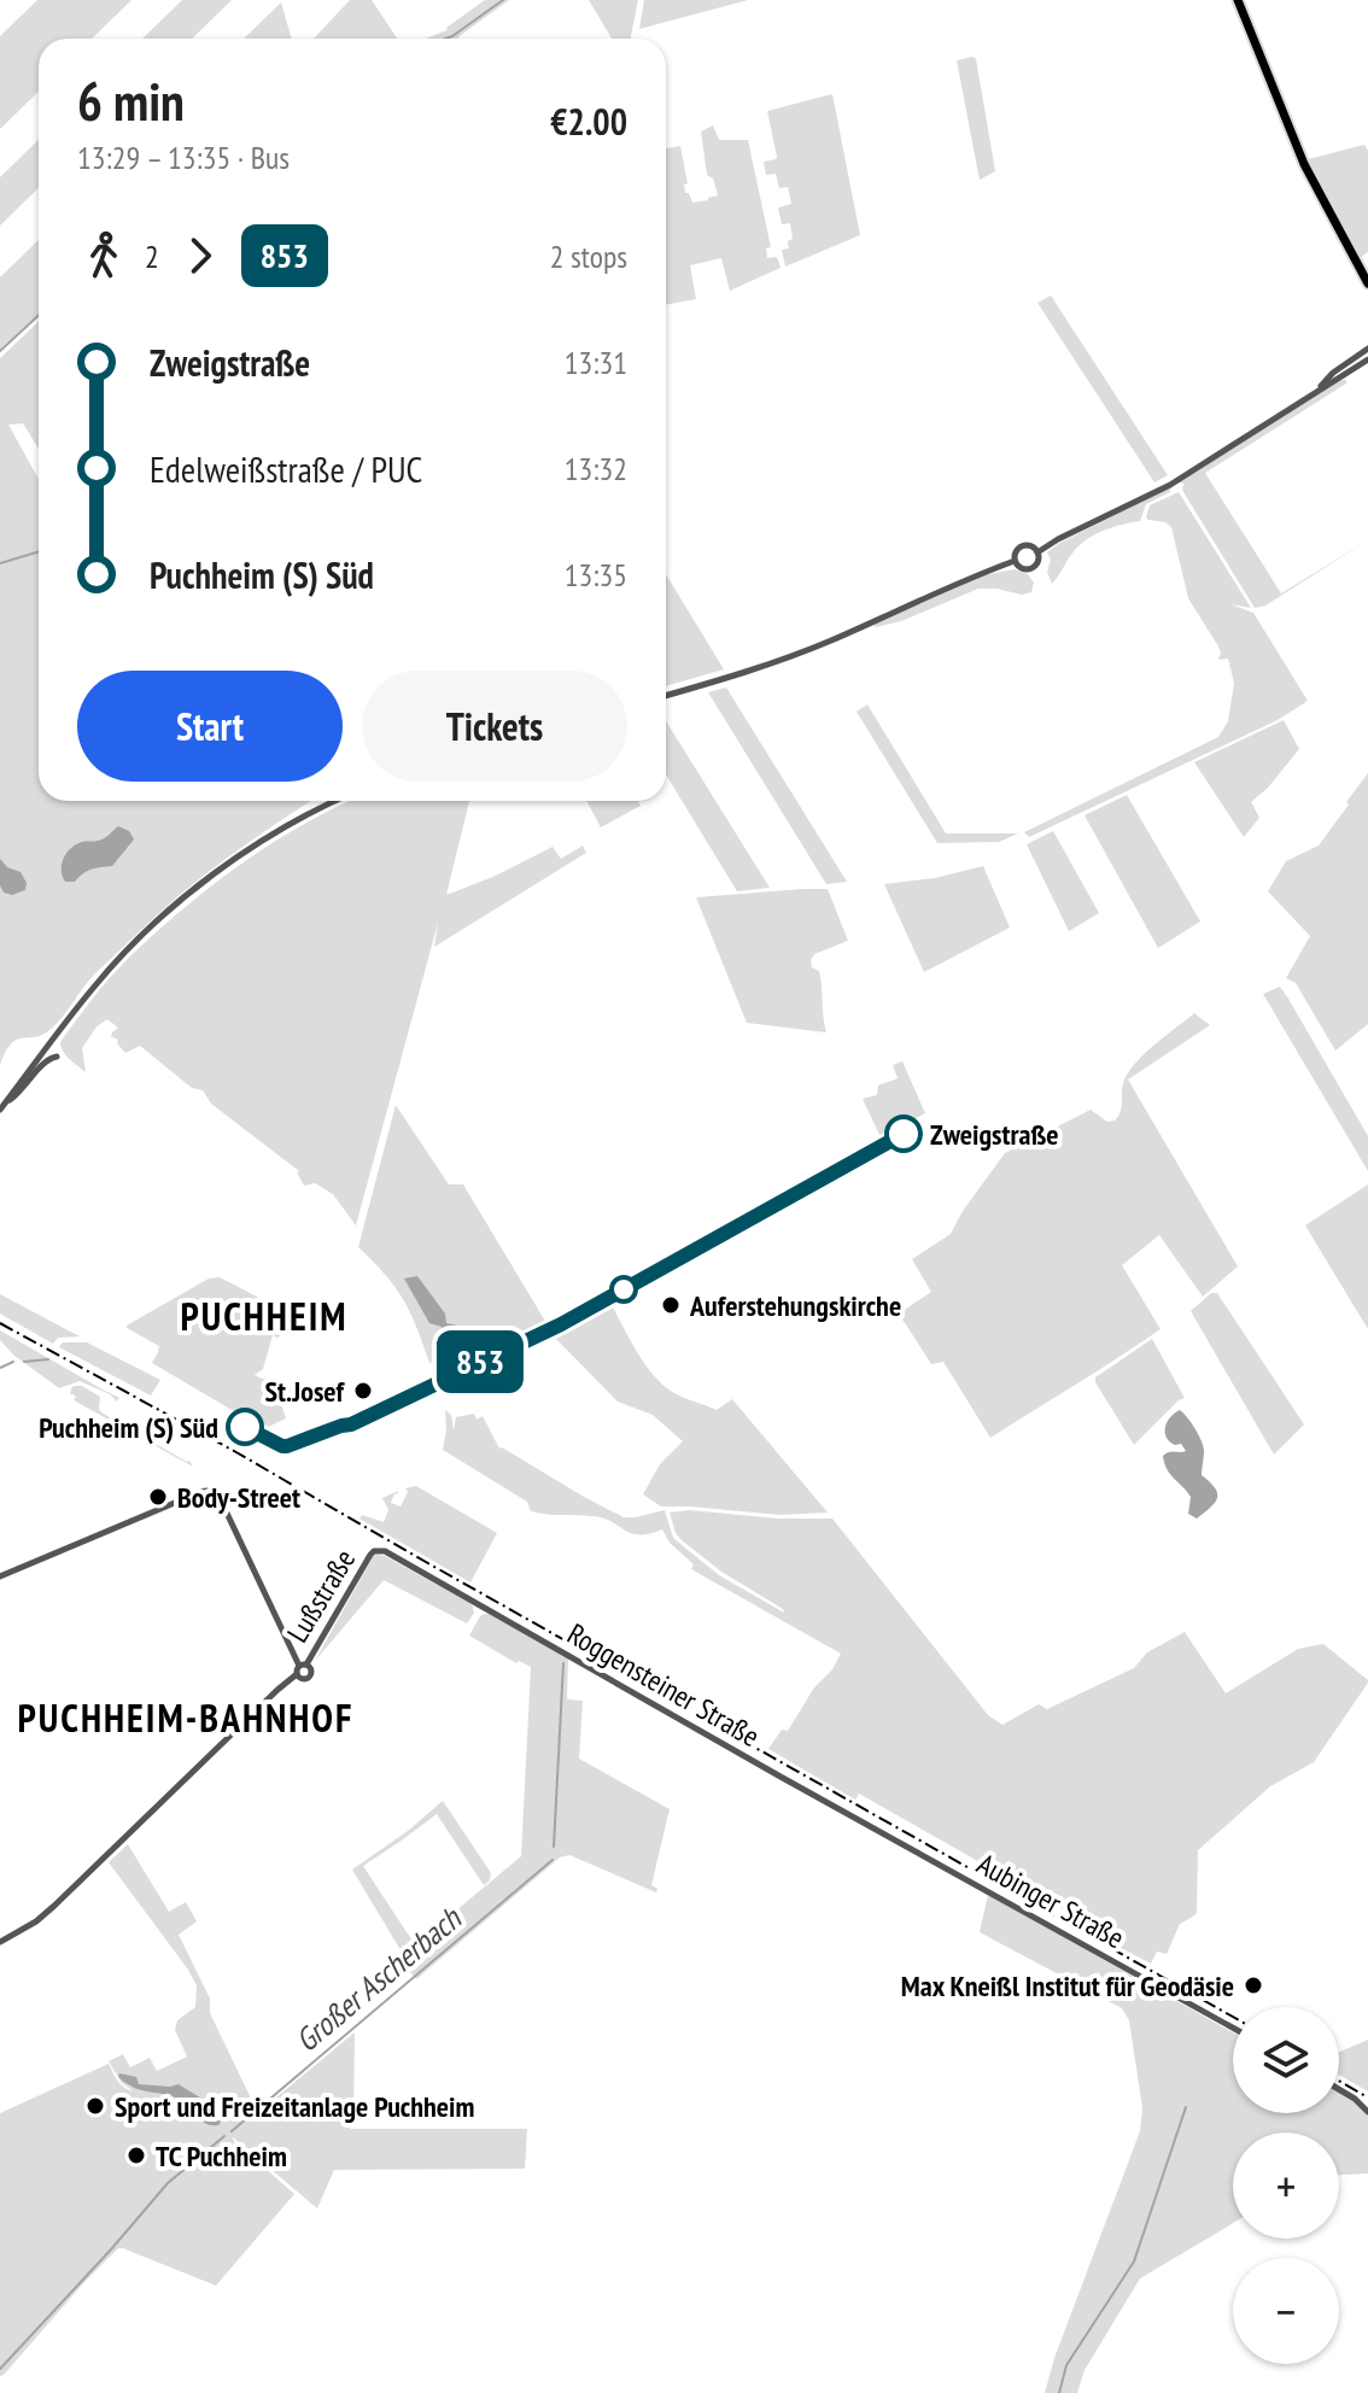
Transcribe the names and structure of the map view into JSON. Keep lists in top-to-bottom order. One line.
{"streets":{"street":["Lußstraße","Roggensteiner Straße","Aubinger Straße"]},"crossings":[["Lußstraße","Roggensteiner Straße"],["Roggensteiner Straße","Aubinger Straße"]],"districts":["PUCHHEIM","PUCHHEIM-BAHNHOF"],"water":["Großer Ascherbach"],"places":["Zweigstraße","Auferstehungskirche","St.Josef","Puchheim (S) Süd","Body-Street","Max Kneißl Institut für Geodäsie","Sport und Freizeitanlage Puchheim","TC Puchheim"],"lines":["bus line 853"],"page":{"on_map":"853","heading":["6 min","13:29 – 13:35 · Bus","€2.00"],"legs":["2","853","2 stops"],"list":[{"name":"Zweigstraße","value":"13:31"},{"name":"Edelweißstraße / PUC","value":"13:32"},{"name":"Puchheim (S) Süd","value":"13:35"}],"buttons":["Start","Tickets"],"map_buttons":["+","−"]}}
